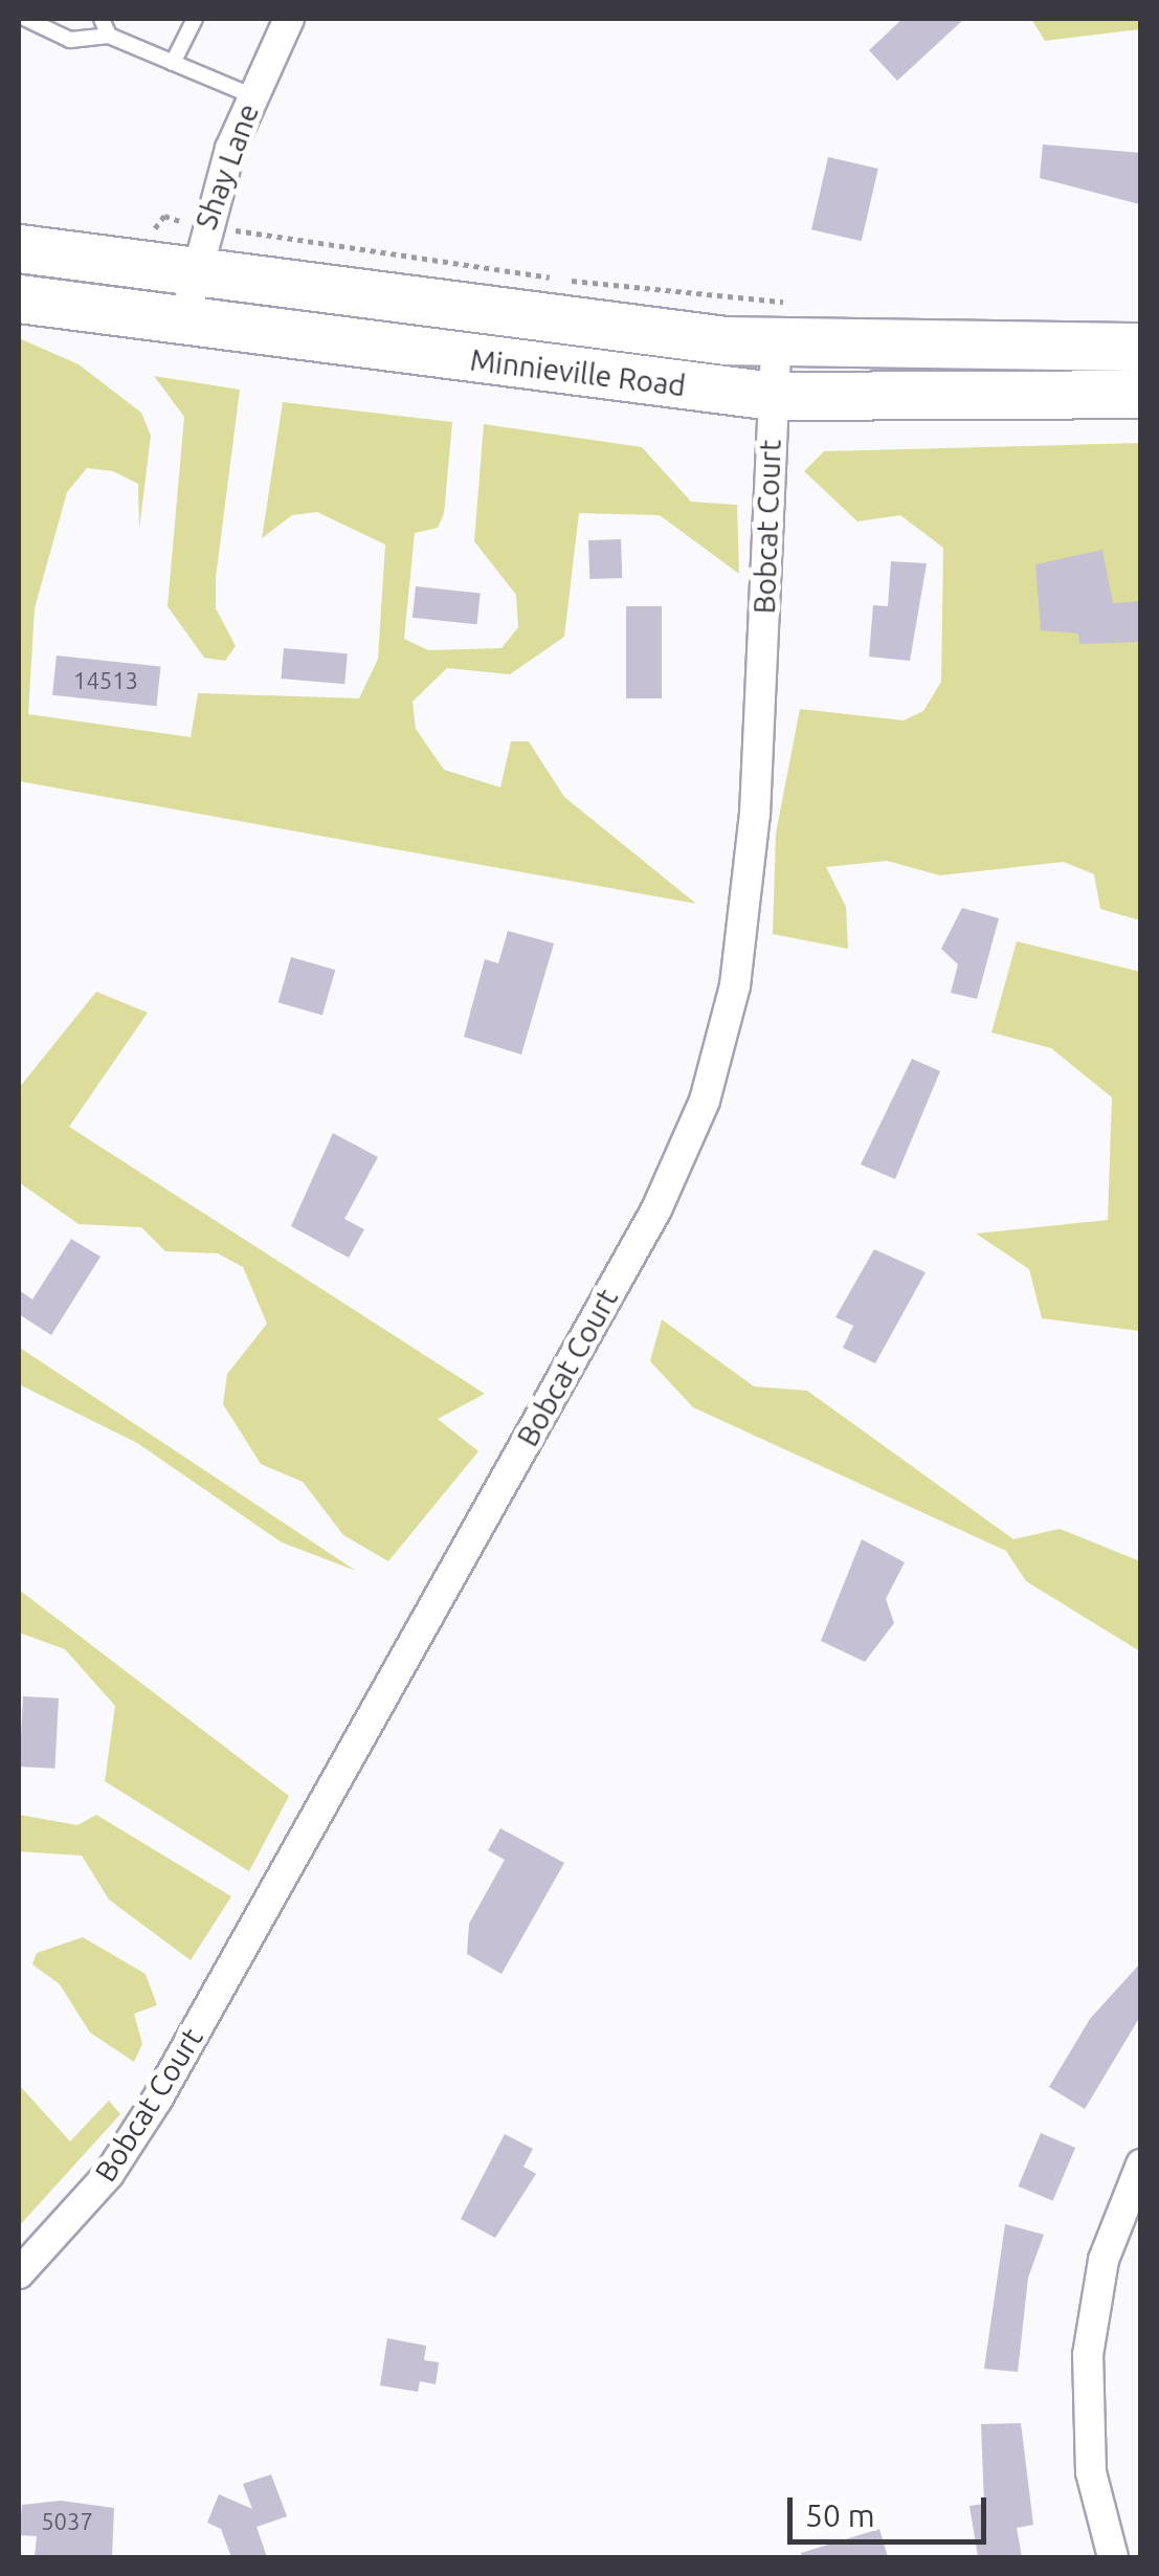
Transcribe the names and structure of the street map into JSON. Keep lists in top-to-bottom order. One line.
{"streets":{"main road":["Minnieville Road"],"street":["Shay Lane","Bobcat Court"]},"crossings":[["Shay Lane","Minnieville Road"],["Minnieville Road","Bobcat Court"]],"house_numbers":["14513","5037"],"scale_bar":"50 m"}
